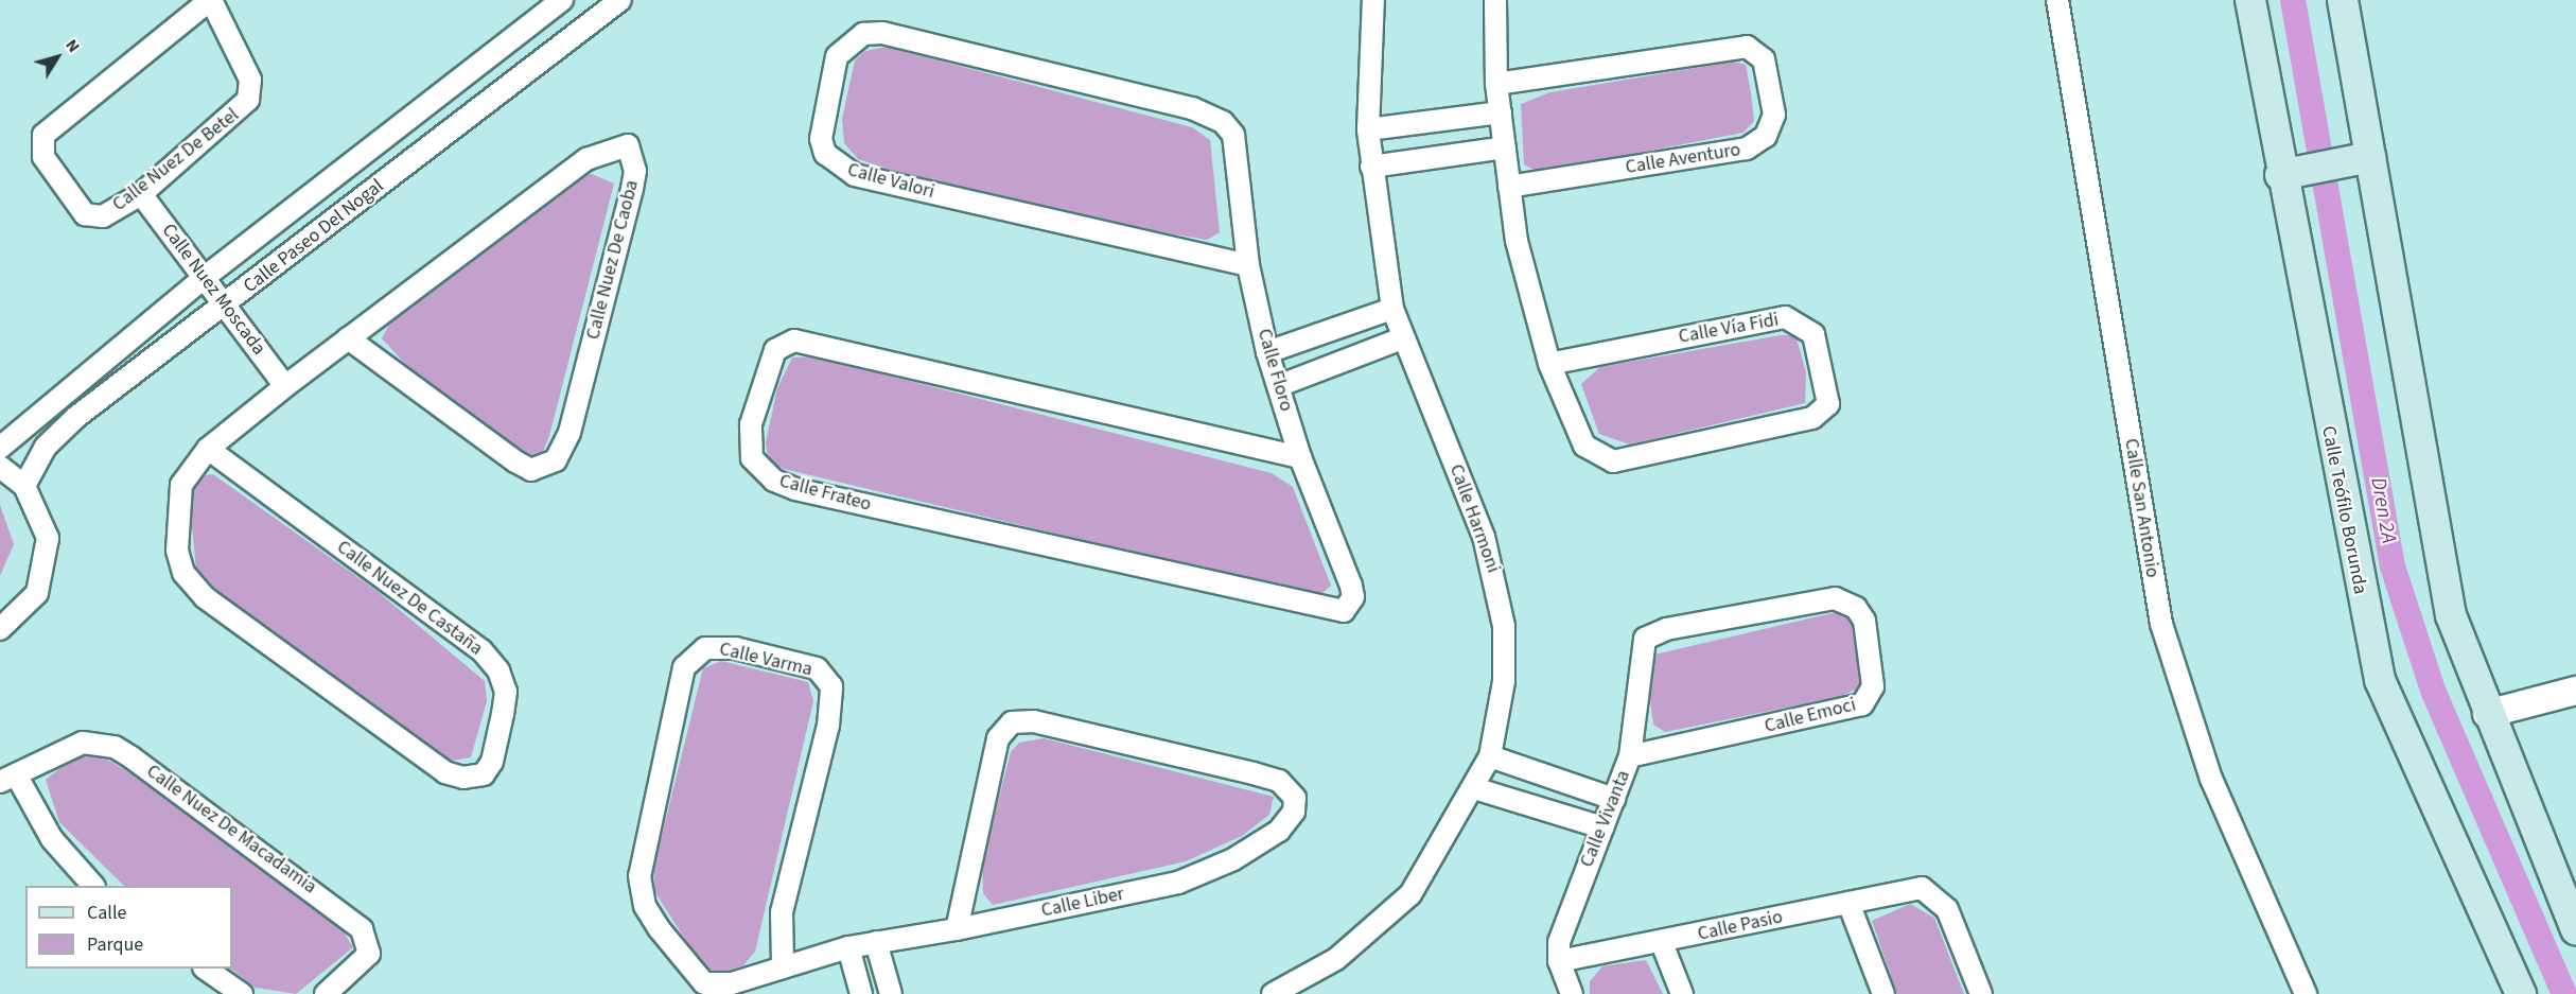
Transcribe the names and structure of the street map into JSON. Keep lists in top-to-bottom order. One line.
{"streets":{"main road":["Calle Teófilo Borunda"],"street":["Calle Aventuro","Calle Nuez De Betel","Calle Valori","Calle Paseo Del Nogal","Calle Nuez De Caoba","Calle Nuez Moscada","Calle Vía Fidi","Calle Floro","Calle Frateo","Calle San Antonio","Calle Harmoni","Calle Nuez De Castaña","Calle Varma","Calle Emoci","Calle Vivanta","Calle Nuez De Macadamia","Calle Liber","Calle Pasio"]},"crossings":[["Calle Nuez De Betel","Calle Nuez Moscada"],["Calle Valori","Calle Floro"],["Calle Paseo Del Nogal","Calle Nuez Moscada"],["Calle Nuez De Caoba","Calle Nuez Moscada"],["Calle Nuez De Caoba","Calle Nuez De Castaña"],["Calle Floro","Calle Frateo"],["Calle Varma","Calle Liber"],["Calle Emoci","Calle Vivanta"],["Calle Vivanta","Calle Pasio"]],"water":["Dren 2A"],"legend":["Calle","Parque"],"north":"top right"}
